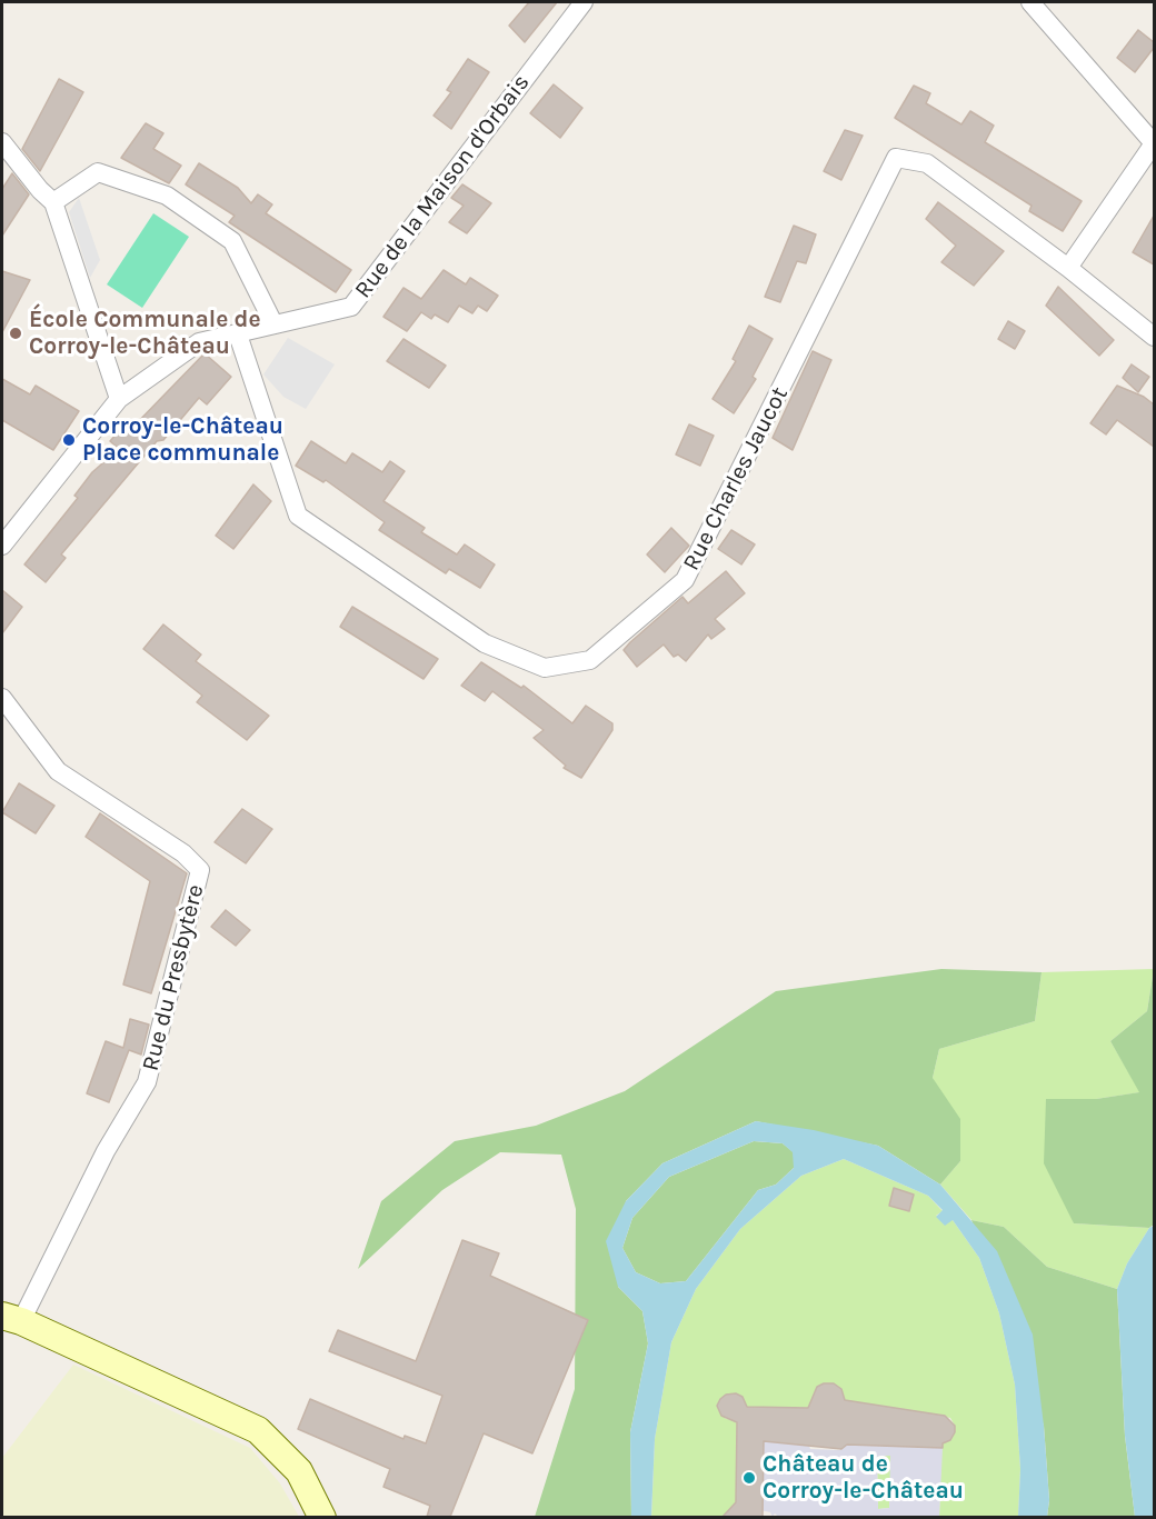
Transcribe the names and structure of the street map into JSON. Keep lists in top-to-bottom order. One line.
{"streets":{"street":["Rue de la Maison d'Orbais","Rue Charles Jaucot","Rue du Presbytère"]},"crossings":[["Rue de la Maison d'Orbais","Rue Charles Jaucot"]],"places":["École Communale de Corroy-le-Château","Corroy-le-Château Place communale","Château de Corroy-le-Château"]}
